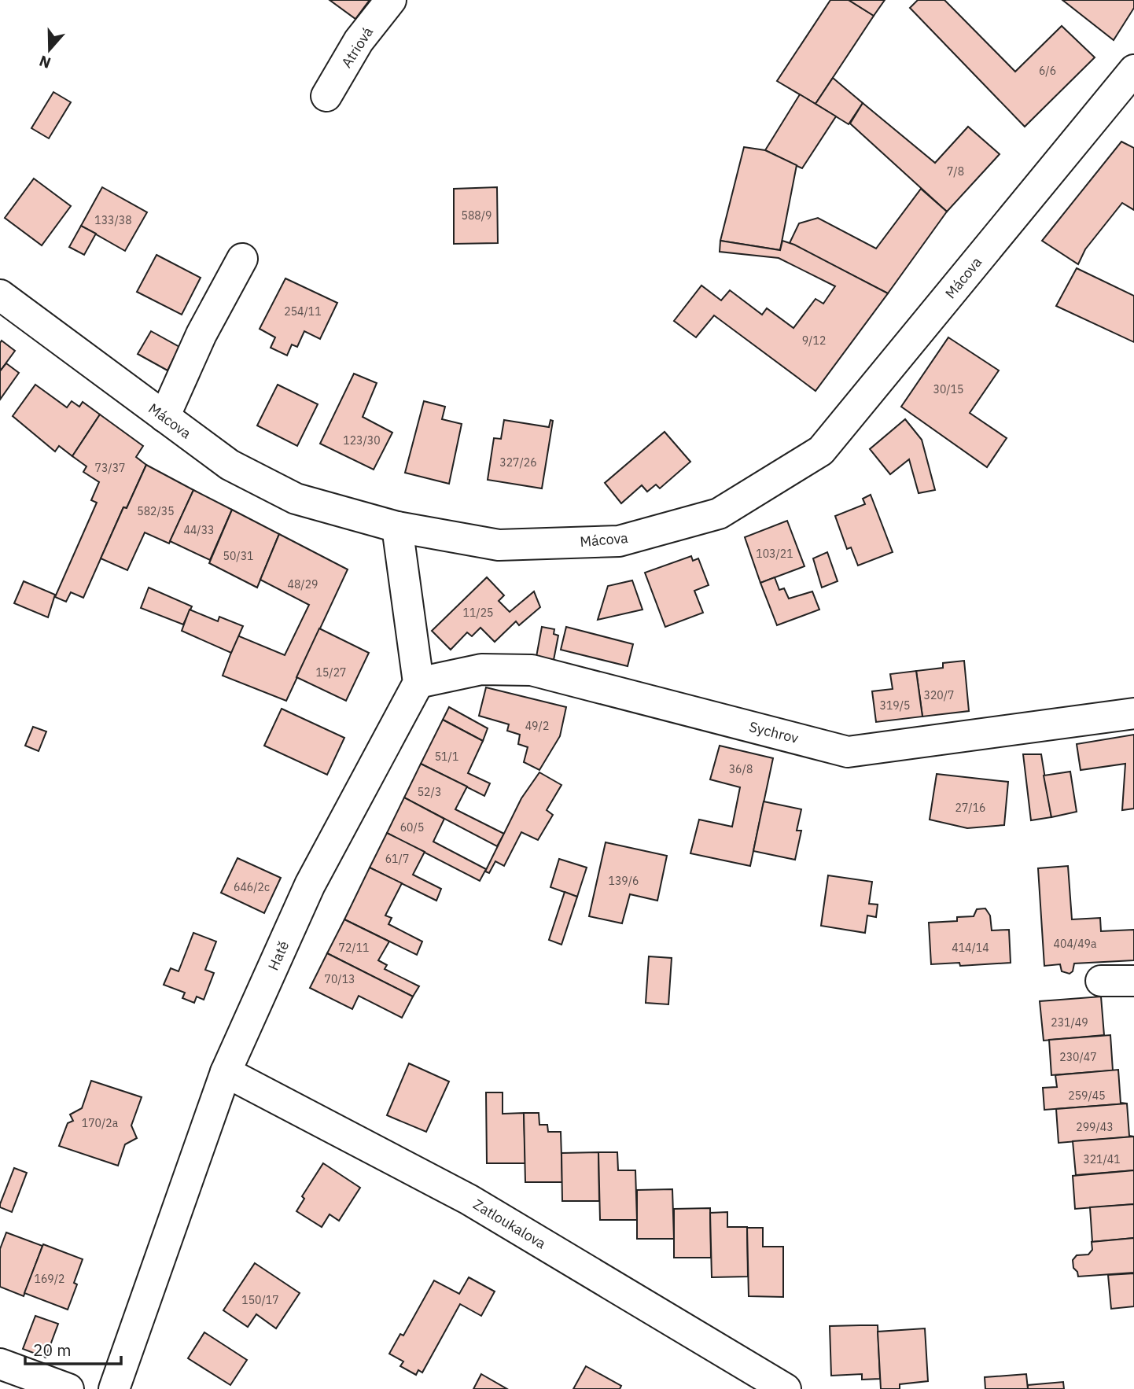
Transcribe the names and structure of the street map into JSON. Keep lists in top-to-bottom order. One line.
{"streets":{"street":["Atriová","Mácova","Sychrov","Hatě","Zatloukalova"]},"crossings":[["Sychrov","Hatě"],["Hatě","Zatloukalova"]],"house_numbers":["6/6","7/8","588/9","133/38","254/11","9/12","30/15","123/30","327/26","73/37","582/35","44/33","103/21","50/31","48/29","11/25","15/27","320/7","319/5","49/2","51/1","36/8","52/3","27/16","60/5","61/7","139/6","646/2c","404/49a","72/11","414/14","70/13","231/49","230/47","259/45","170/2a","299/43","321/41","169/2","150/17"],"scale_bar":"20 m","north":"bottom"}
